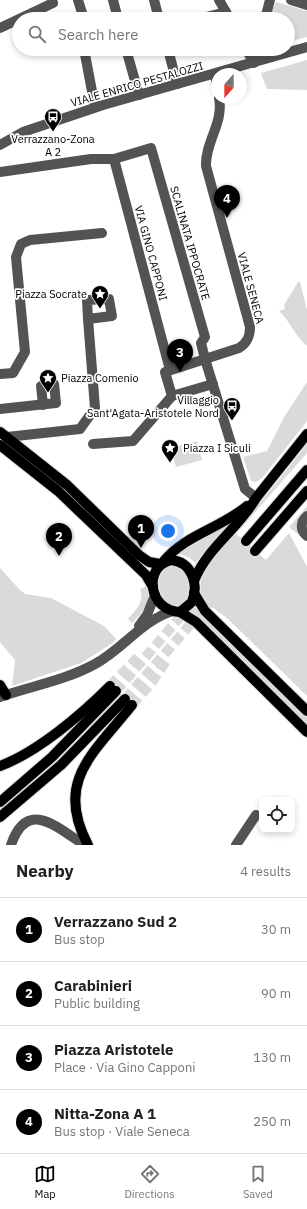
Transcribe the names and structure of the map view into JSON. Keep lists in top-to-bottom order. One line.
{"streets":{"street":["VIALE ENRICO PESTALOZZI","SCALINATA IPPOCRATE","VIA GINO CAPPONI","VIALE SENECA"]},"crossings":[["SCALINATA IPPOCRATE","VIA GINO CAPPONI"],["SCALINATA IPPOCRATE","VIALE SENECA"]],"places":{"bus stop":["Verrazzano-Zona A 2","Villaggio Sant'Agata-Aristotele Nord"],"place":["Piazza Socrate","Piazza Comenio","Piazza I Siculi"]},"north":"bottom","page":{"search":"Search here","pins":["4","3","1","2"],"heading":["Nearby","4 results"],"list":[{"mark":"1","name":"Verrazzano Sud 2","note":"Bus stop","value":"30 m"},{"mark":"2","name":"Carabinieri","note":"Public building","value":"90 m"},{"mark":"3","name":"Piazza Aristotele","note":"Place · Via Gino Capponi","value":"130 m"},{"mark":"4","name":"Nitta-Zona A 1","note":"Bus stop · Viale Seneca","value":"250 m"}],"nav":["Map","Directions","Saved"]}}
